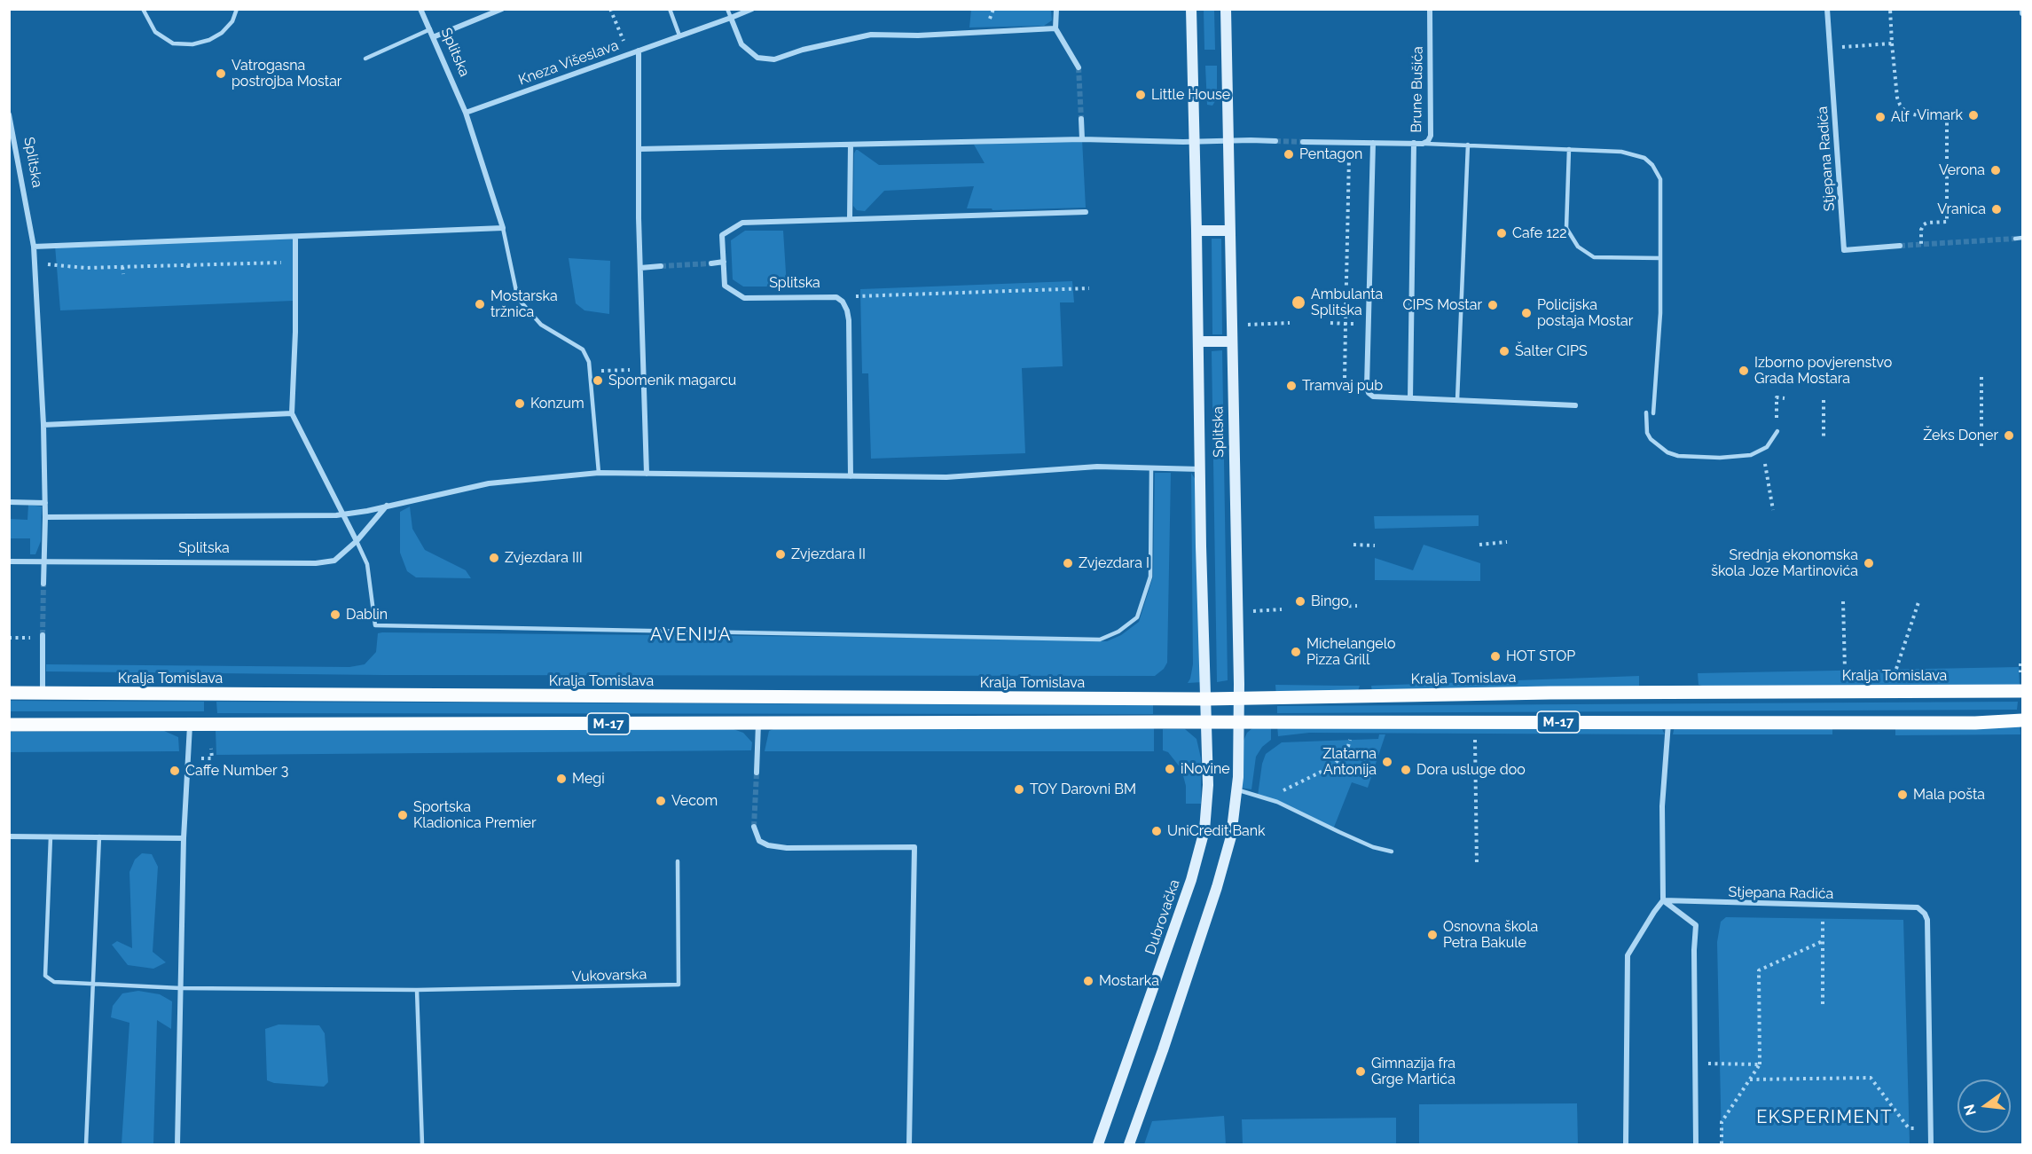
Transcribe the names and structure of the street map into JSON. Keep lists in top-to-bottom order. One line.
{"streets":{"main road":["Splitska","Kralja Tomislava","M-17","Dubrovačka"],"street":["Kneza Višeslava","Brune Bušića","Stjepana Radića"],"lane":["Vukovarska"]},"crossings":[["Splitska","Kneza Višeslava"],["Splitska","Kralja Tomislava"],["Splitska","M-17"],["Splitska","Dubrovačka"],["M-17","Dubrovačka"]],"districts":["AVENIJA","EKSPERIMENT"],"places":["Vatrogasna postrojba Mostar","Little House","Vimark","Alf","Pentagon","Verona","Vranica","Cafe 122","Ambulanta Splitska","Mostarska tržnica","CIPS Mostar","Policijska postaja Mostar","Šalter CIPS","Izborno povjerenstvo Grada Mostara","Spomenik magarcu","Tramvaj pub","Konzum","Žeks Doner","Zvjezdara II","Zvjezdara III","Zvjezdara I","Srednja ekonomska škola Joze Martinovića","Bingo","Dablin","Michelangelo Pizza Grill","HOT STOP","Zlatarna Antonija","iNovine","Dora usluge doo","Caffe Number 3","Megi","TOY Darovni BM","Mala pošta","Vecom","Sportska Kladionica Premier","UniCredit Bank","Osnovna škola Petra Bakule","Mostarka","Gimnazija fra Grge Martića"],"north":"left"}
